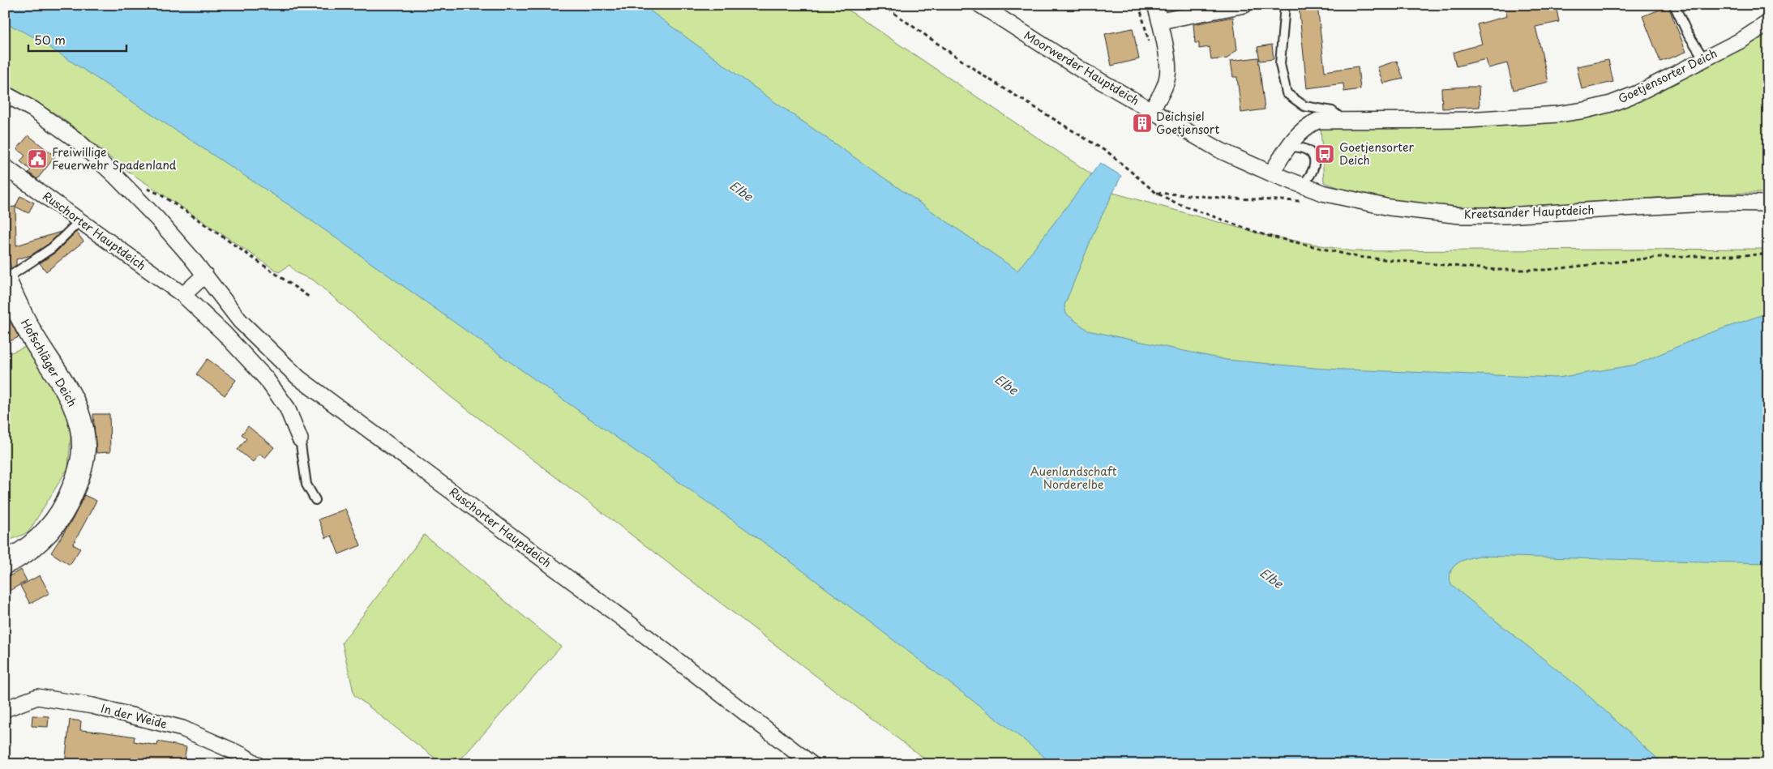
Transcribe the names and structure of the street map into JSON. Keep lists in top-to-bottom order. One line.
{"streets":{"street":["Moorwerder Hauptdeich","Goetjensorter Deich","Kreetsander Hauptdeich","Ruschorter Hauptdeich","Hofschläger Deich","In der Weide"]},"crossings":[["Moorwerder Hauptdeich","Goetjensorter Deich"],["Moorwerder Hauptdeich","Kreetsander Hauptdeich"],["Goetjensorter Deich","Kreetsander Hauptdeich"]],"water":["Elbe"],"parks":["Auenlandschaft Norderelbe"],"places":{"building":["Deichsiel Goetjensort"],"bus stop":["Goetjensorter Deich"],"public building":["Freiwillige Feuerwehr Spadenland"]},"scale_bar":"50 m"}
